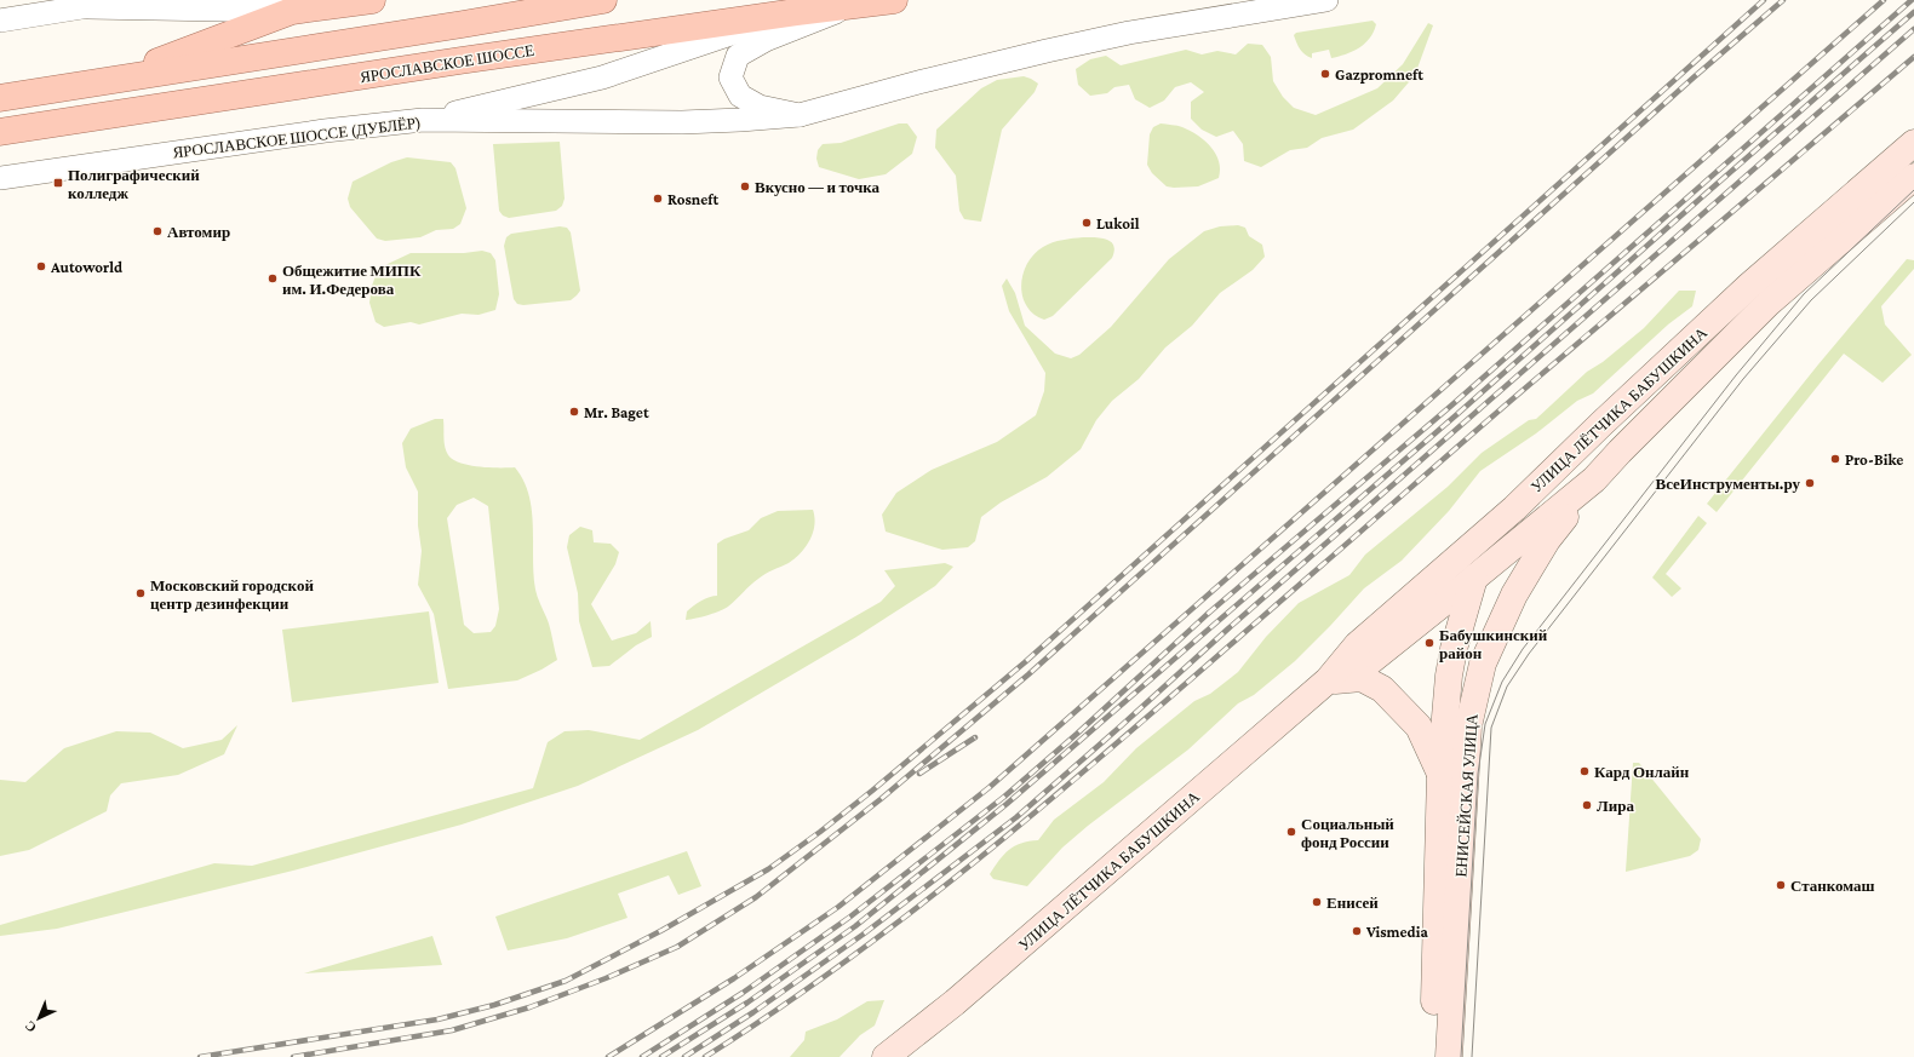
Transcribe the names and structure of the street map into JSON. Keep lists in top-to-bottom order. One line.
{"streets":{"main road":["ЯРОСЛАВСКОЕ ШОССЕ","УЛИЦА ЛЁТЧИКА БАБУШКИНА","ЕНИСЕЙСКАЯ УЛИЦА"],"street":["ЯРОСЛАВСКОЕ ШОССЕ (ДУБЛЁР)"]},"crossings":[["УЛИЦА ЛЁТЧИКА БАБУШКИНА","ЕНИСЕЙСКАЯ УЛИЦА"]],"places":{"other":["Gazpromneft","Вкусно — и точка","Rosneft","Lukoil","Автомир","Autoworld","Общежитие МИПК им. И.Федерова","Mr. Baget","Pro-Bike","ВсеИнструменты.ру","Московский городской центр дезинфекции","Бабушкинский район","Кард Онлайн","Лира","Социальный фонд России","Станкомаш","Енисей","Vismedia"],"transit":["Полиграфический колледж"]},"north":"bottom left"}
